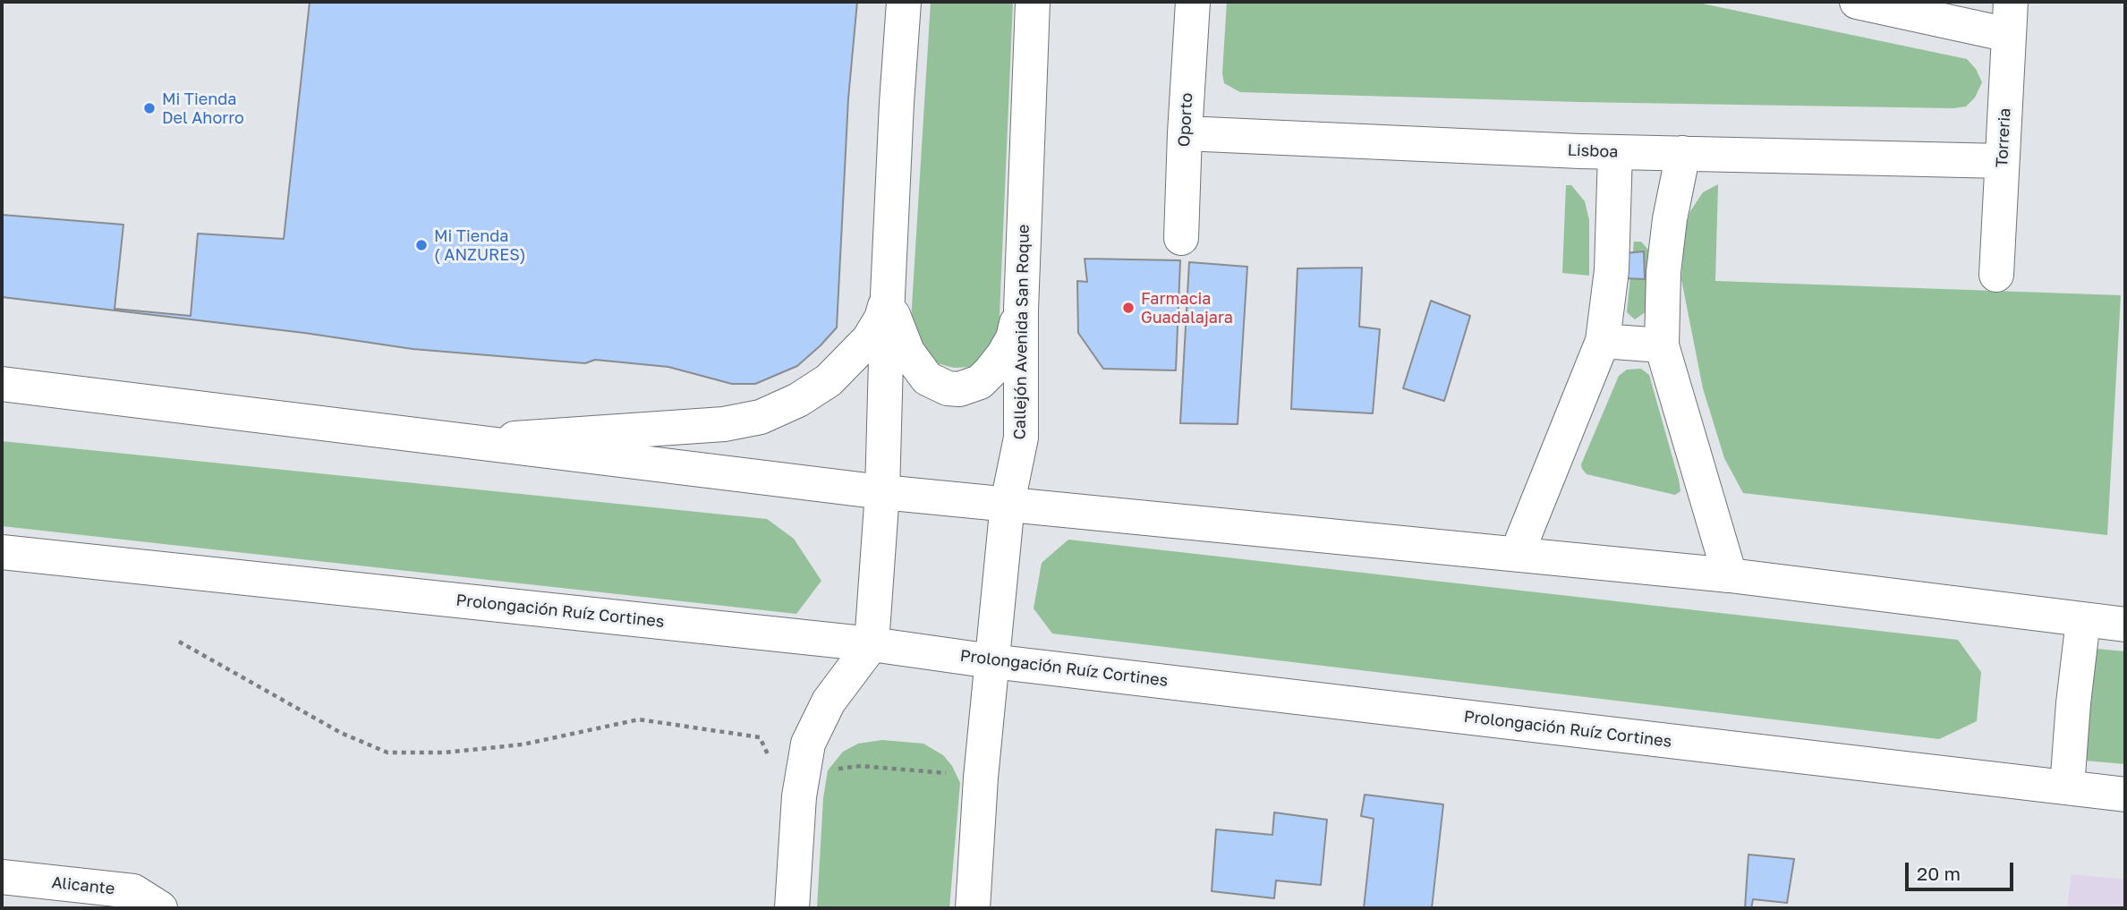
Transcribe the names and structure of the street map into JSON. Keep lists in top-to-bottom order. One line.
{"streets":{"street":["Oporto","Torreria","Lisboa","Callejón Avenida San Roque","Prolongación Ruíz Cortines","Alicante"]},"crossings":[["Oporto","Lisboa"],["Torreria","Lisboa"],["Callejón Avenida San Roque","Prolongación Ruíz Cortines"]],"places":["Mi Tienda Del Ahorro","Mi Tienda ( ANZURES)","Farmacia Guadalajara"],"scale_bar":"20 m"}
